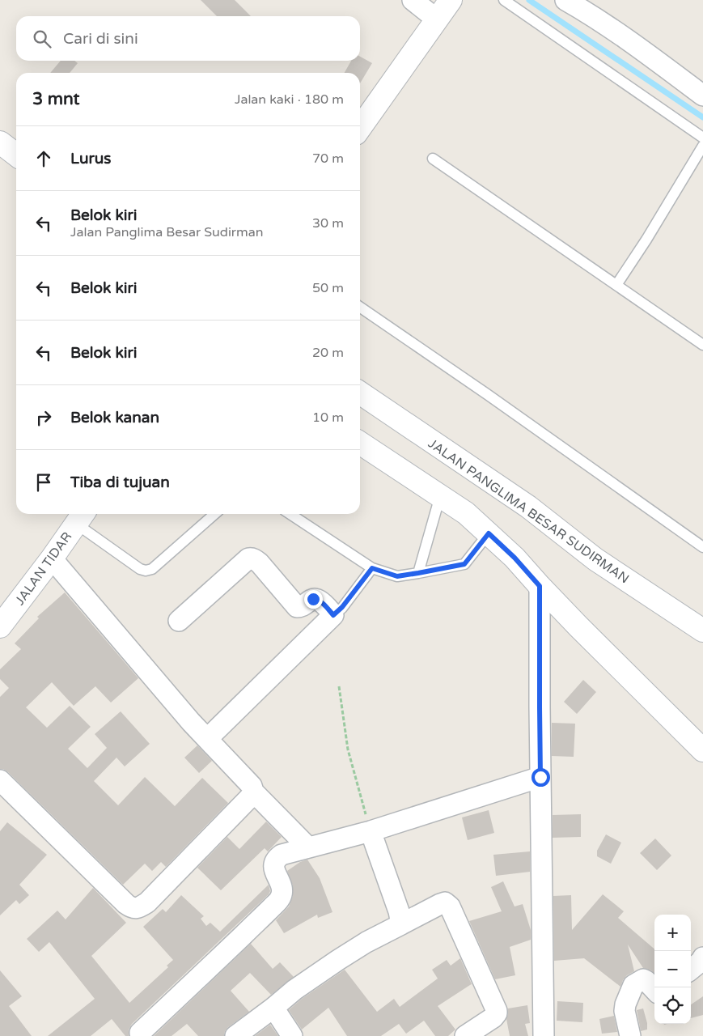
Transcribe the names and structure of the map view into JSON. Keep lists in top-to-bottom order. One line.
{"streets":{"main road":["JALAN PANGLIMA BESAR SUDIRMAN","JALAN TIDAR"]},"page":{"search":"Cari di sini","heading":["3 mnt","Jalan kaki · 180 m"],"list":[["Lurus","70 m"],["Belok kiri","Jalan Panglima Besar Sudirman","30 m"],["Belok kiri","50 m"],["Belok kiri","20 m"],["Belok kanan","10 m"],"Tiba di tujuan"],"map_buttons":["+","−"]}}
